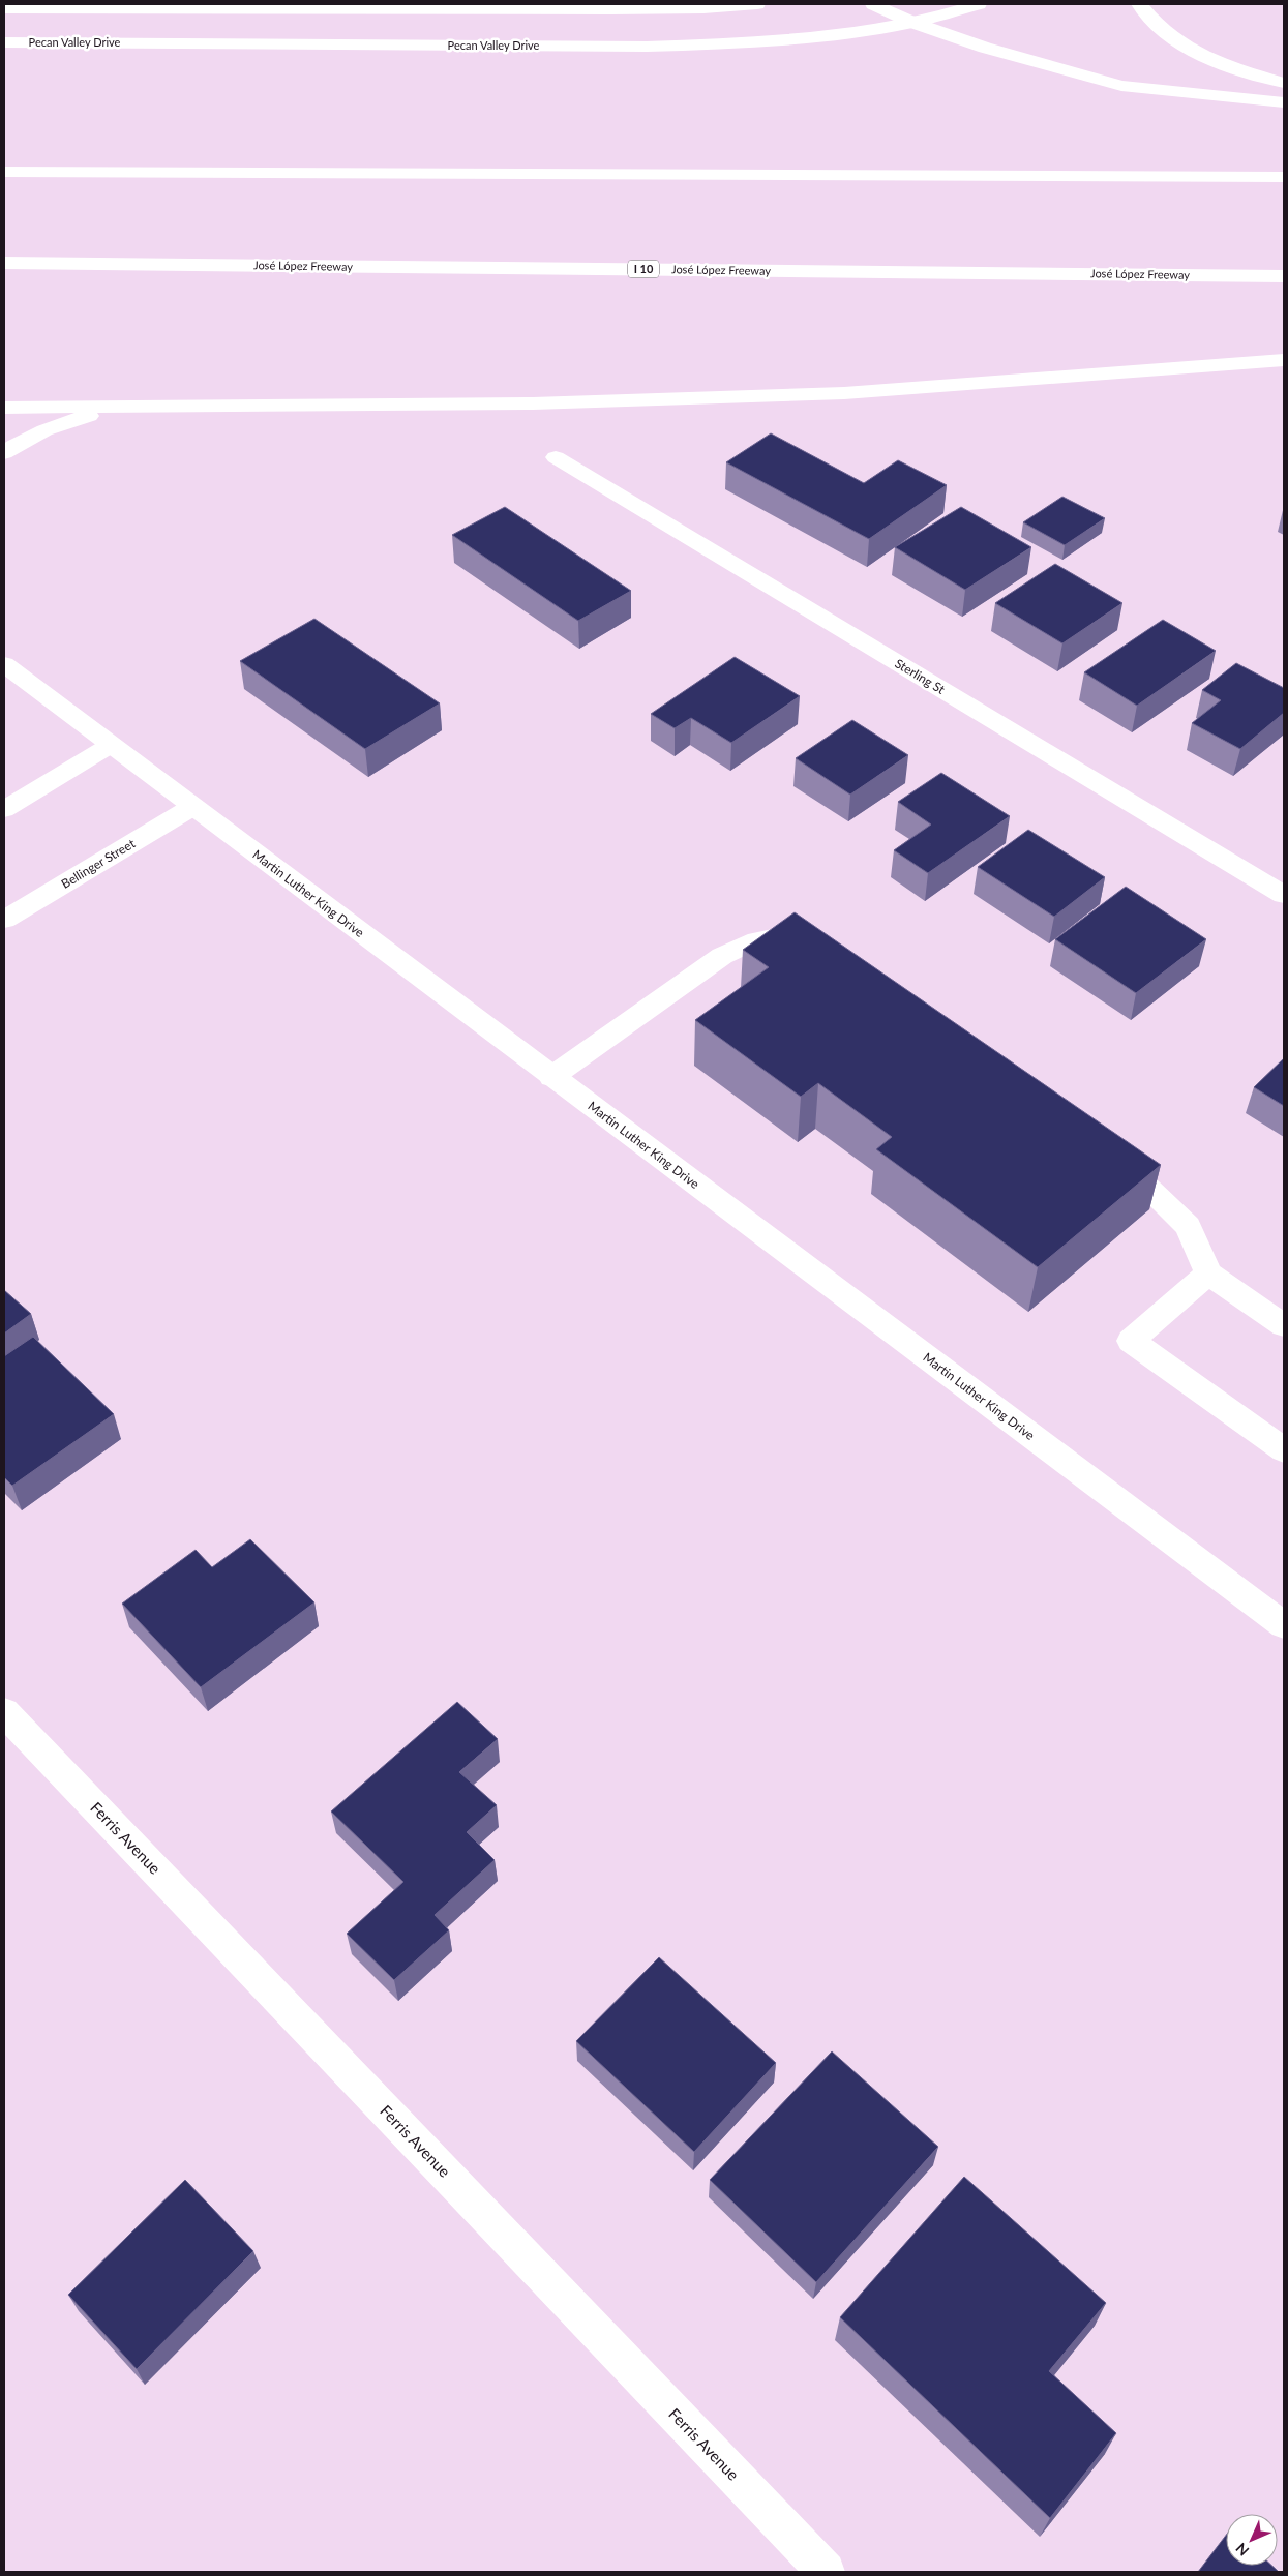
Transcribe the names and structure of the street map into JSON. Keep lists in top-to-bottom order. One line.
{"streets":{"main road":["Pecan Valley Drive","José López Freeway","I 10","Sterling St","Bellinger Street","Martin Luther King Drive","Ferris Avenue"]},"crossings":[["Bellinger Street","Martin Luther King Drive"]],"north":"bottom left"}
